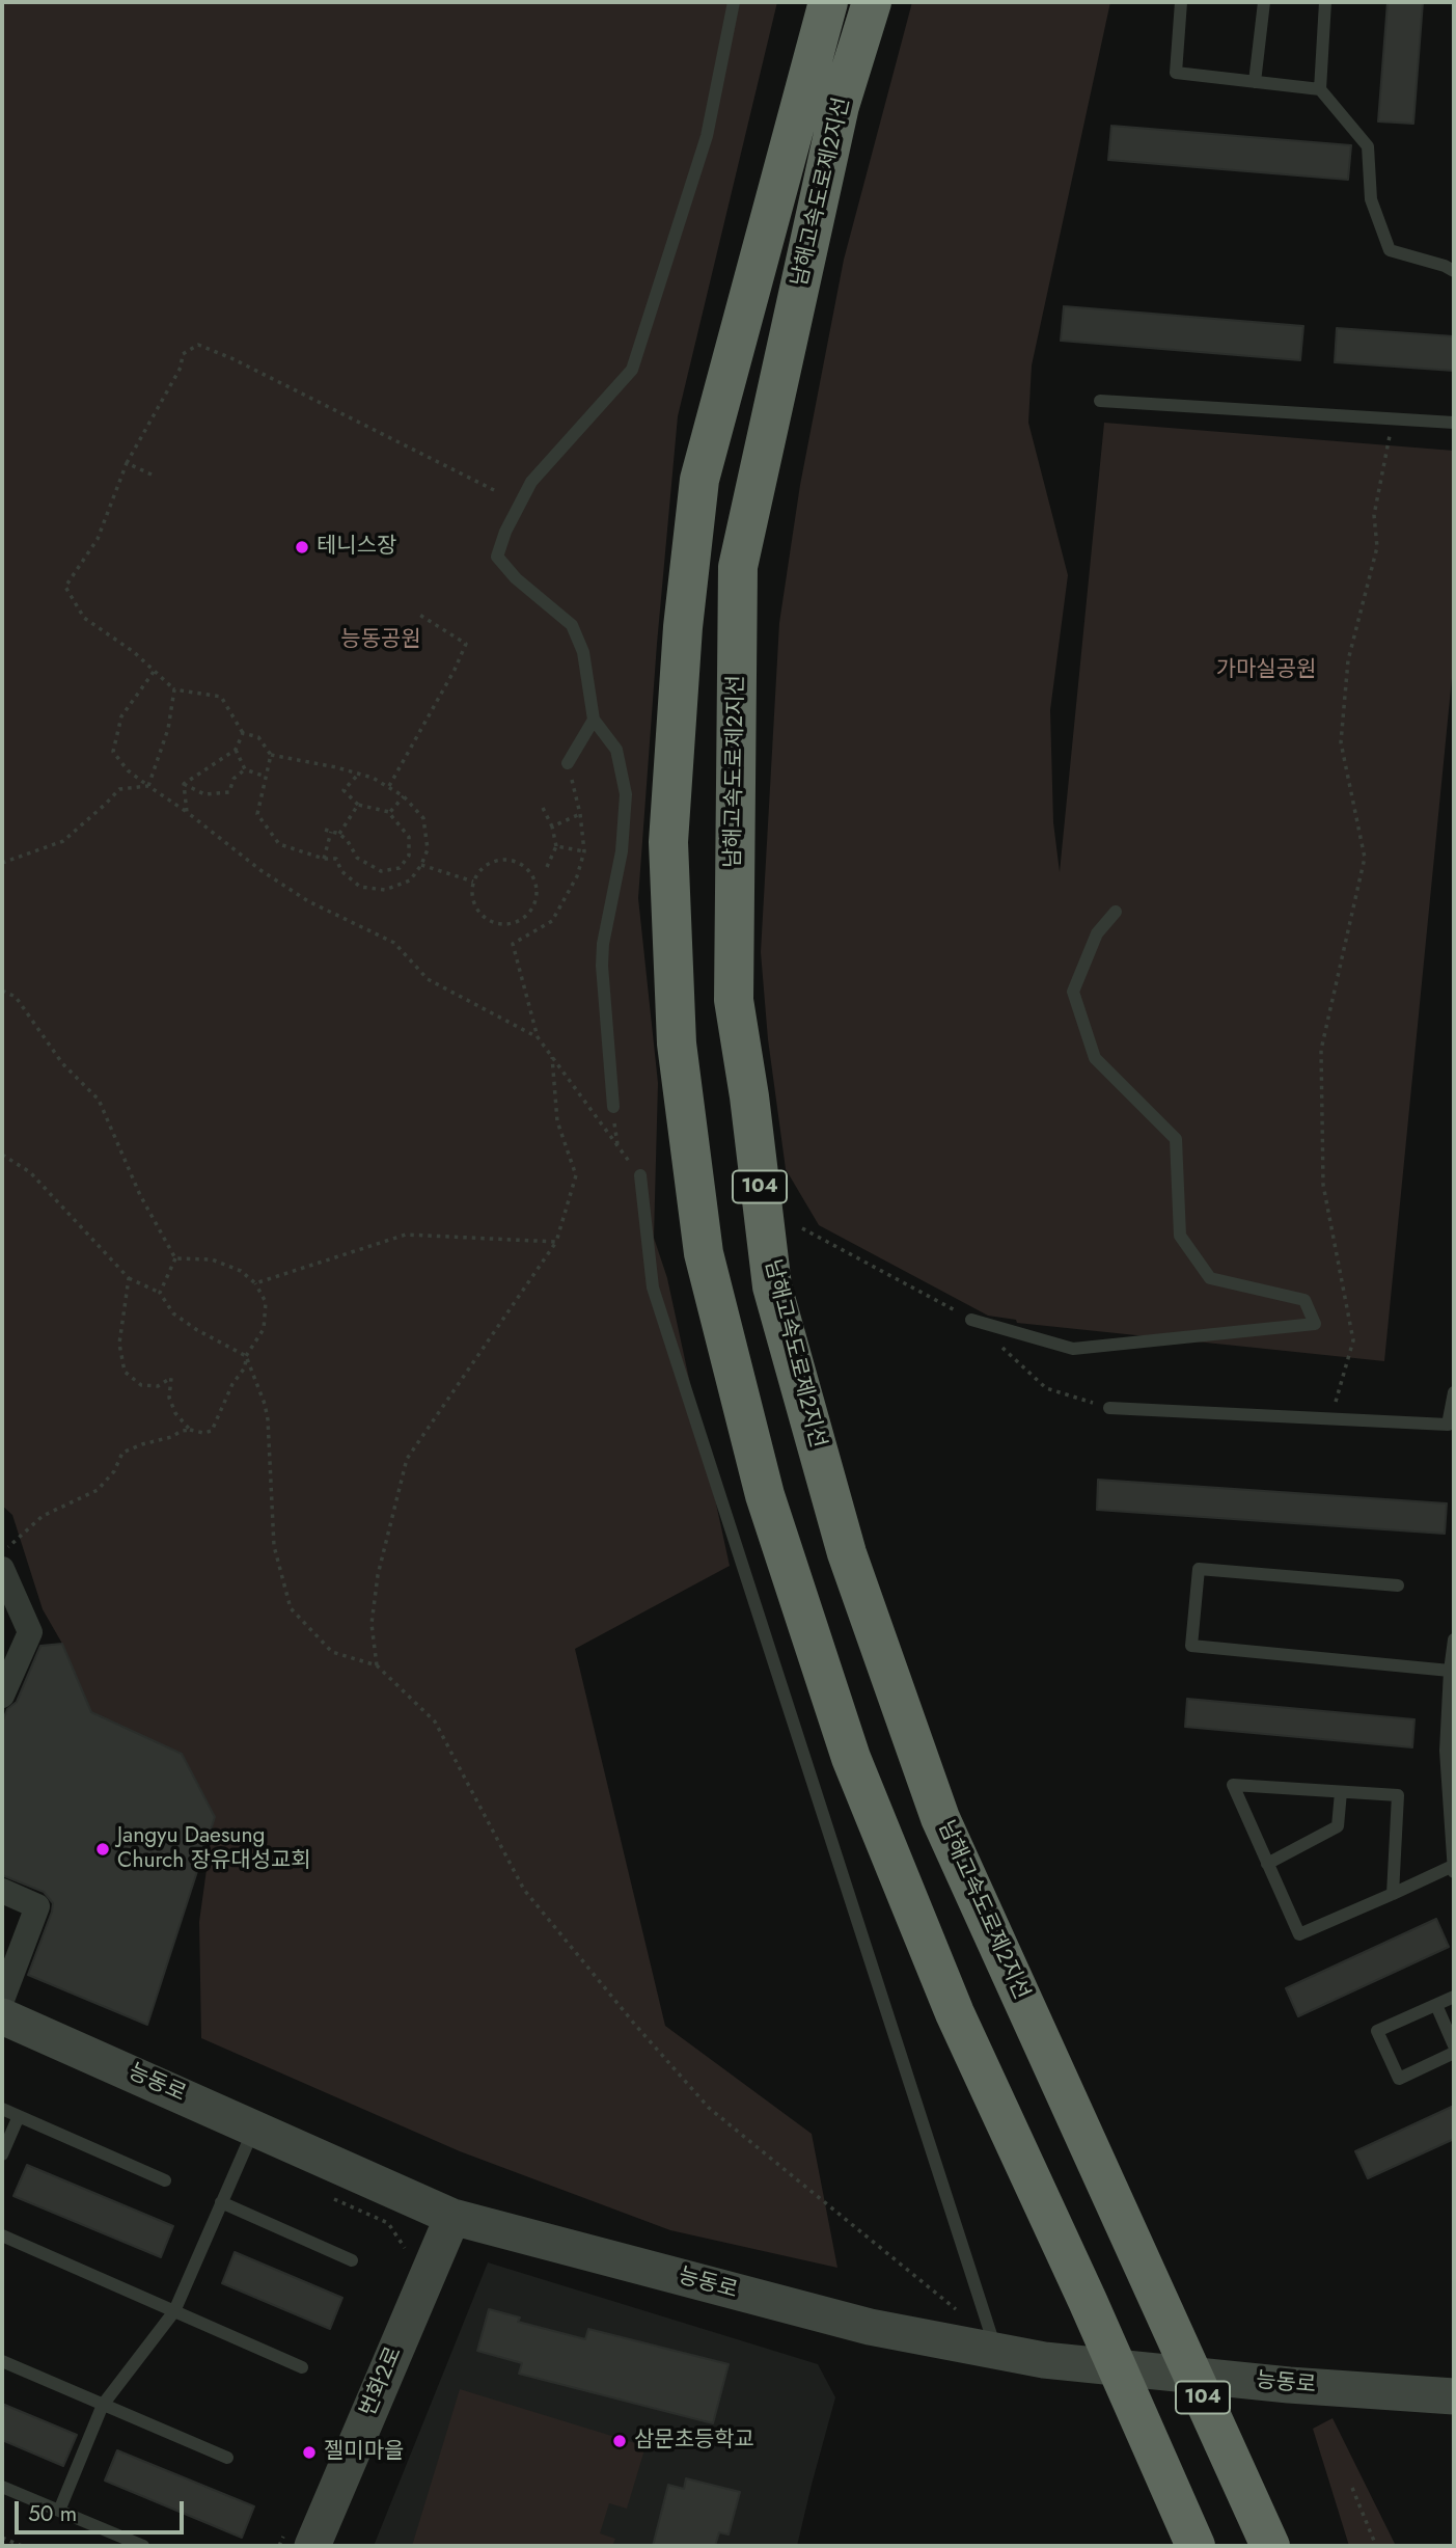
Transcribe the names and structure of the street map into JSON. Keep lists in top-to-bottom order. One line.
{"streets":{"highway":["남해고속도로제2지선","104"],"street":["능동로","번화2로"]},"crossings":[["능동로","번화2로"]],"parks":["능동공원","가마실공원"],"places":["테니스장","Jangyu Daesung Church 장유대성교회","삼문초등학교","젤미마을"],"scale_bar":"50 m"}
